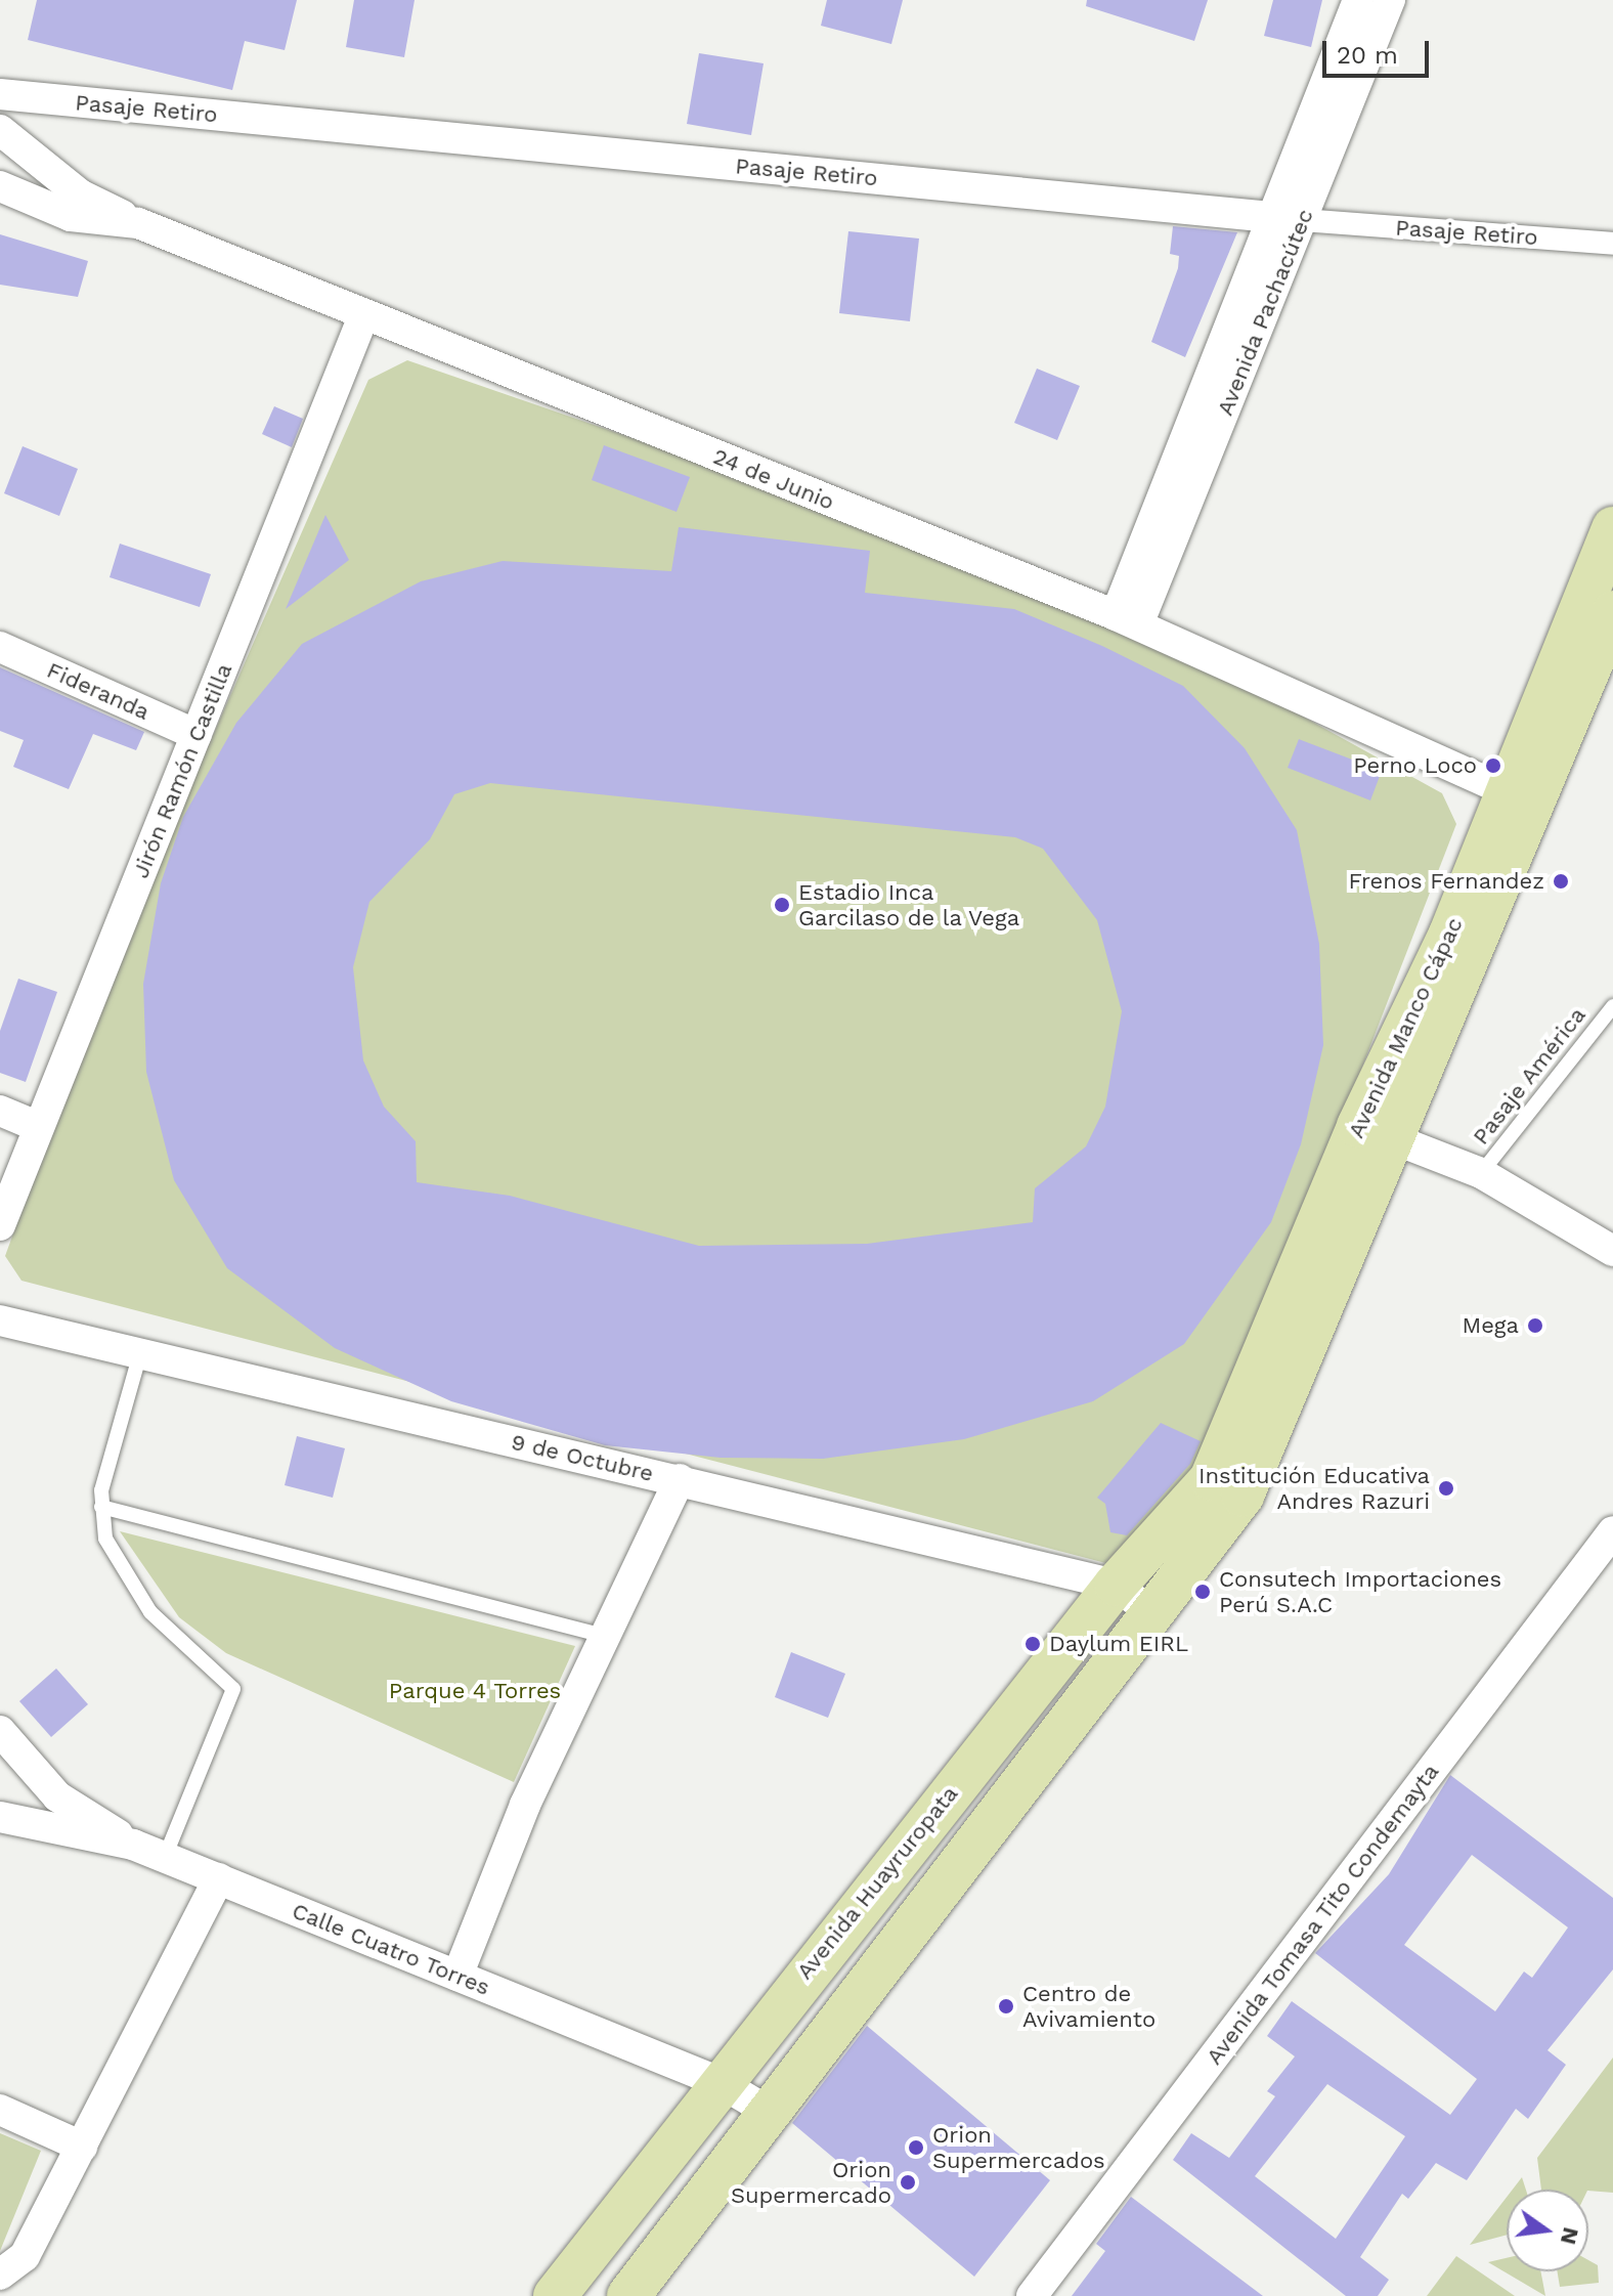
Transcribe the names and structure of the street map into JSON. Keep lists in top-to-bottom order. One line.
{"streets":{"main road":["Avenida Manco Cápac","Avenida Huayruropata"],"street":["Pasaje Retiro","Avenida Pachacútec","24 de Junio","Fideranda","Jirón Ramón Castilla","9 de Octubre","Avenida Tomasa Tito Condemayta","Calle Cuatro Torres"],"lane":["Pasaje América"]},"crossings":[["Pasaje Retiro","Avenida Pachacútec"],["Avenida Pachacútec","24 de Junio"],["24 de Junio","Jirón Ramón Castilla"],["24 de Junio","Avenida Manco Cápac"],["Fideranda","Jirón Ramón Castilla"],["Avenida Manco Cápac","Avenida Huayruropata"],["9 de Octubre","Avenida Huayruropata"],["Avenida Huayruropata","Calle Cuatro Torres"]],"parks":["Parque 4 Torres"],"places":["Perno Loco","Frenos Fernandez","Estadio Inca Garcilaso de la Vega","Mega","Institución Educativa Andres Razuri","Consutech Importaciones Perú S.A.C","Daylum EIRL","Centro de Avivamiento","Orion Supermercados","Orion Supermercado"],"scale_bar":"20 m","north":"right"}
